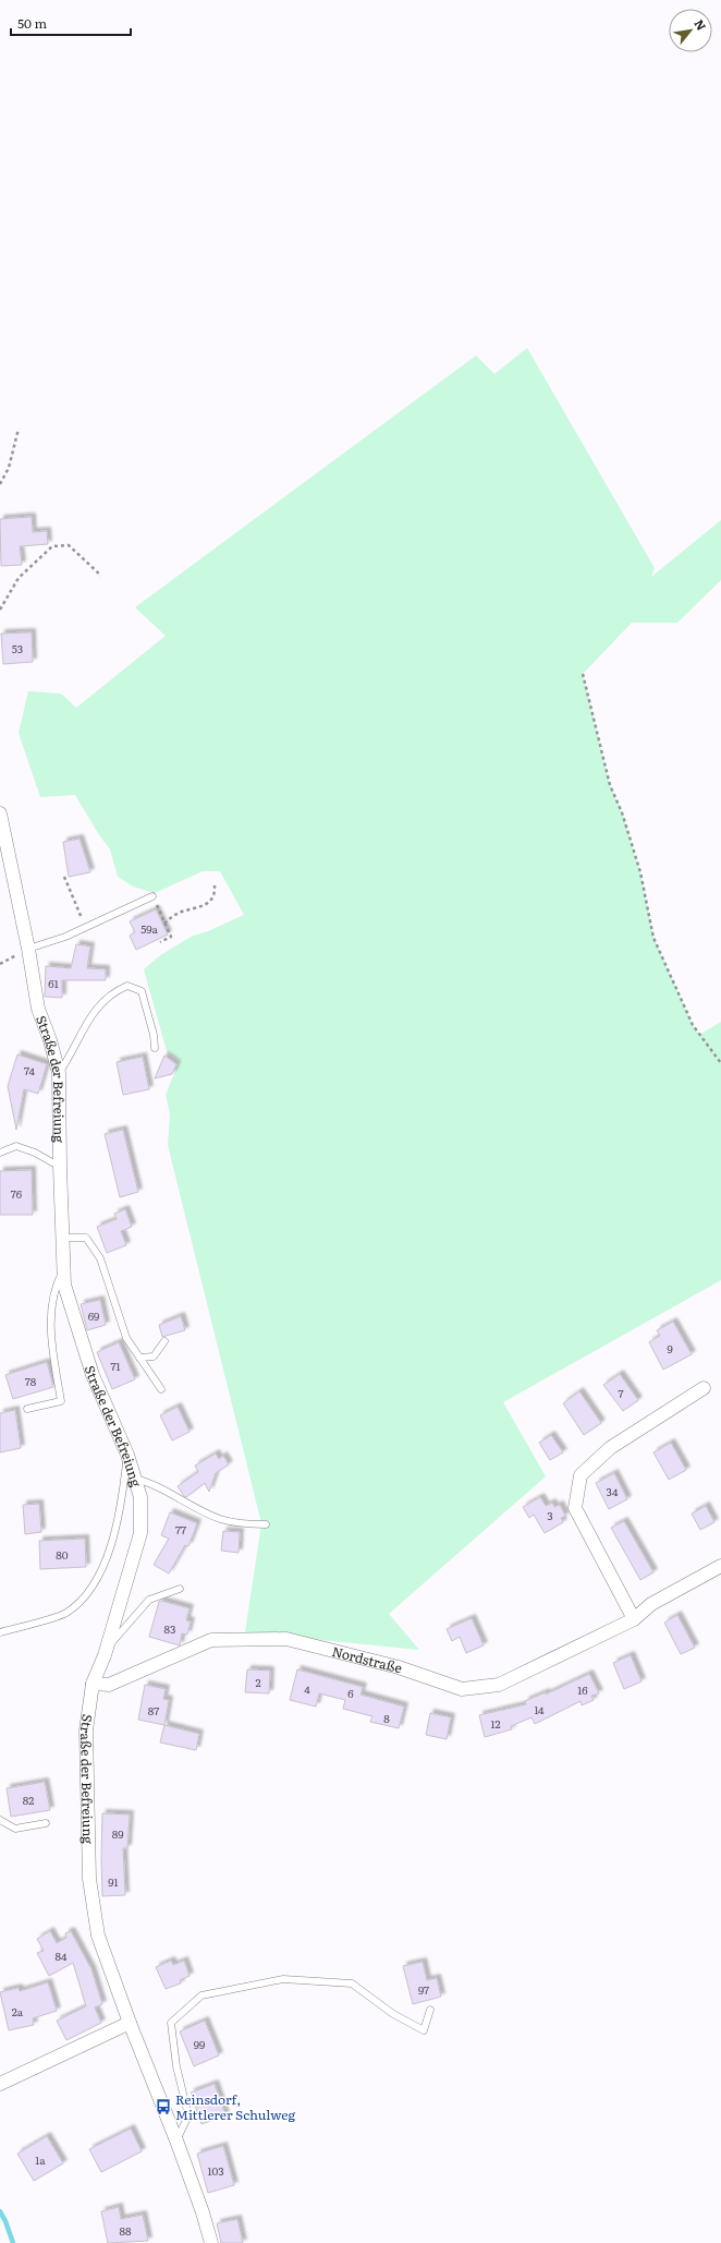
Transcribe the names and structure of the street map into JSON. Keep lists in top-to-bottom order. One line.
{"streets":{"street":["Straße der Befreiung","Nordstraße"]},"crossings":[["Straße der Befreiung","Nordstraße"]],"places":{"bus stop":["Reinsdorf, Mittlerer Schulweg"]},"house_numbers":["53","59a","61","74","76","69","9","71","78","7","34","3","77","80","83","2","4","16","6","14","87","8","12","82","89","91","84","97","2a","99","1a","103","88"],"scale_bar":"50 m","north":"top right"}
